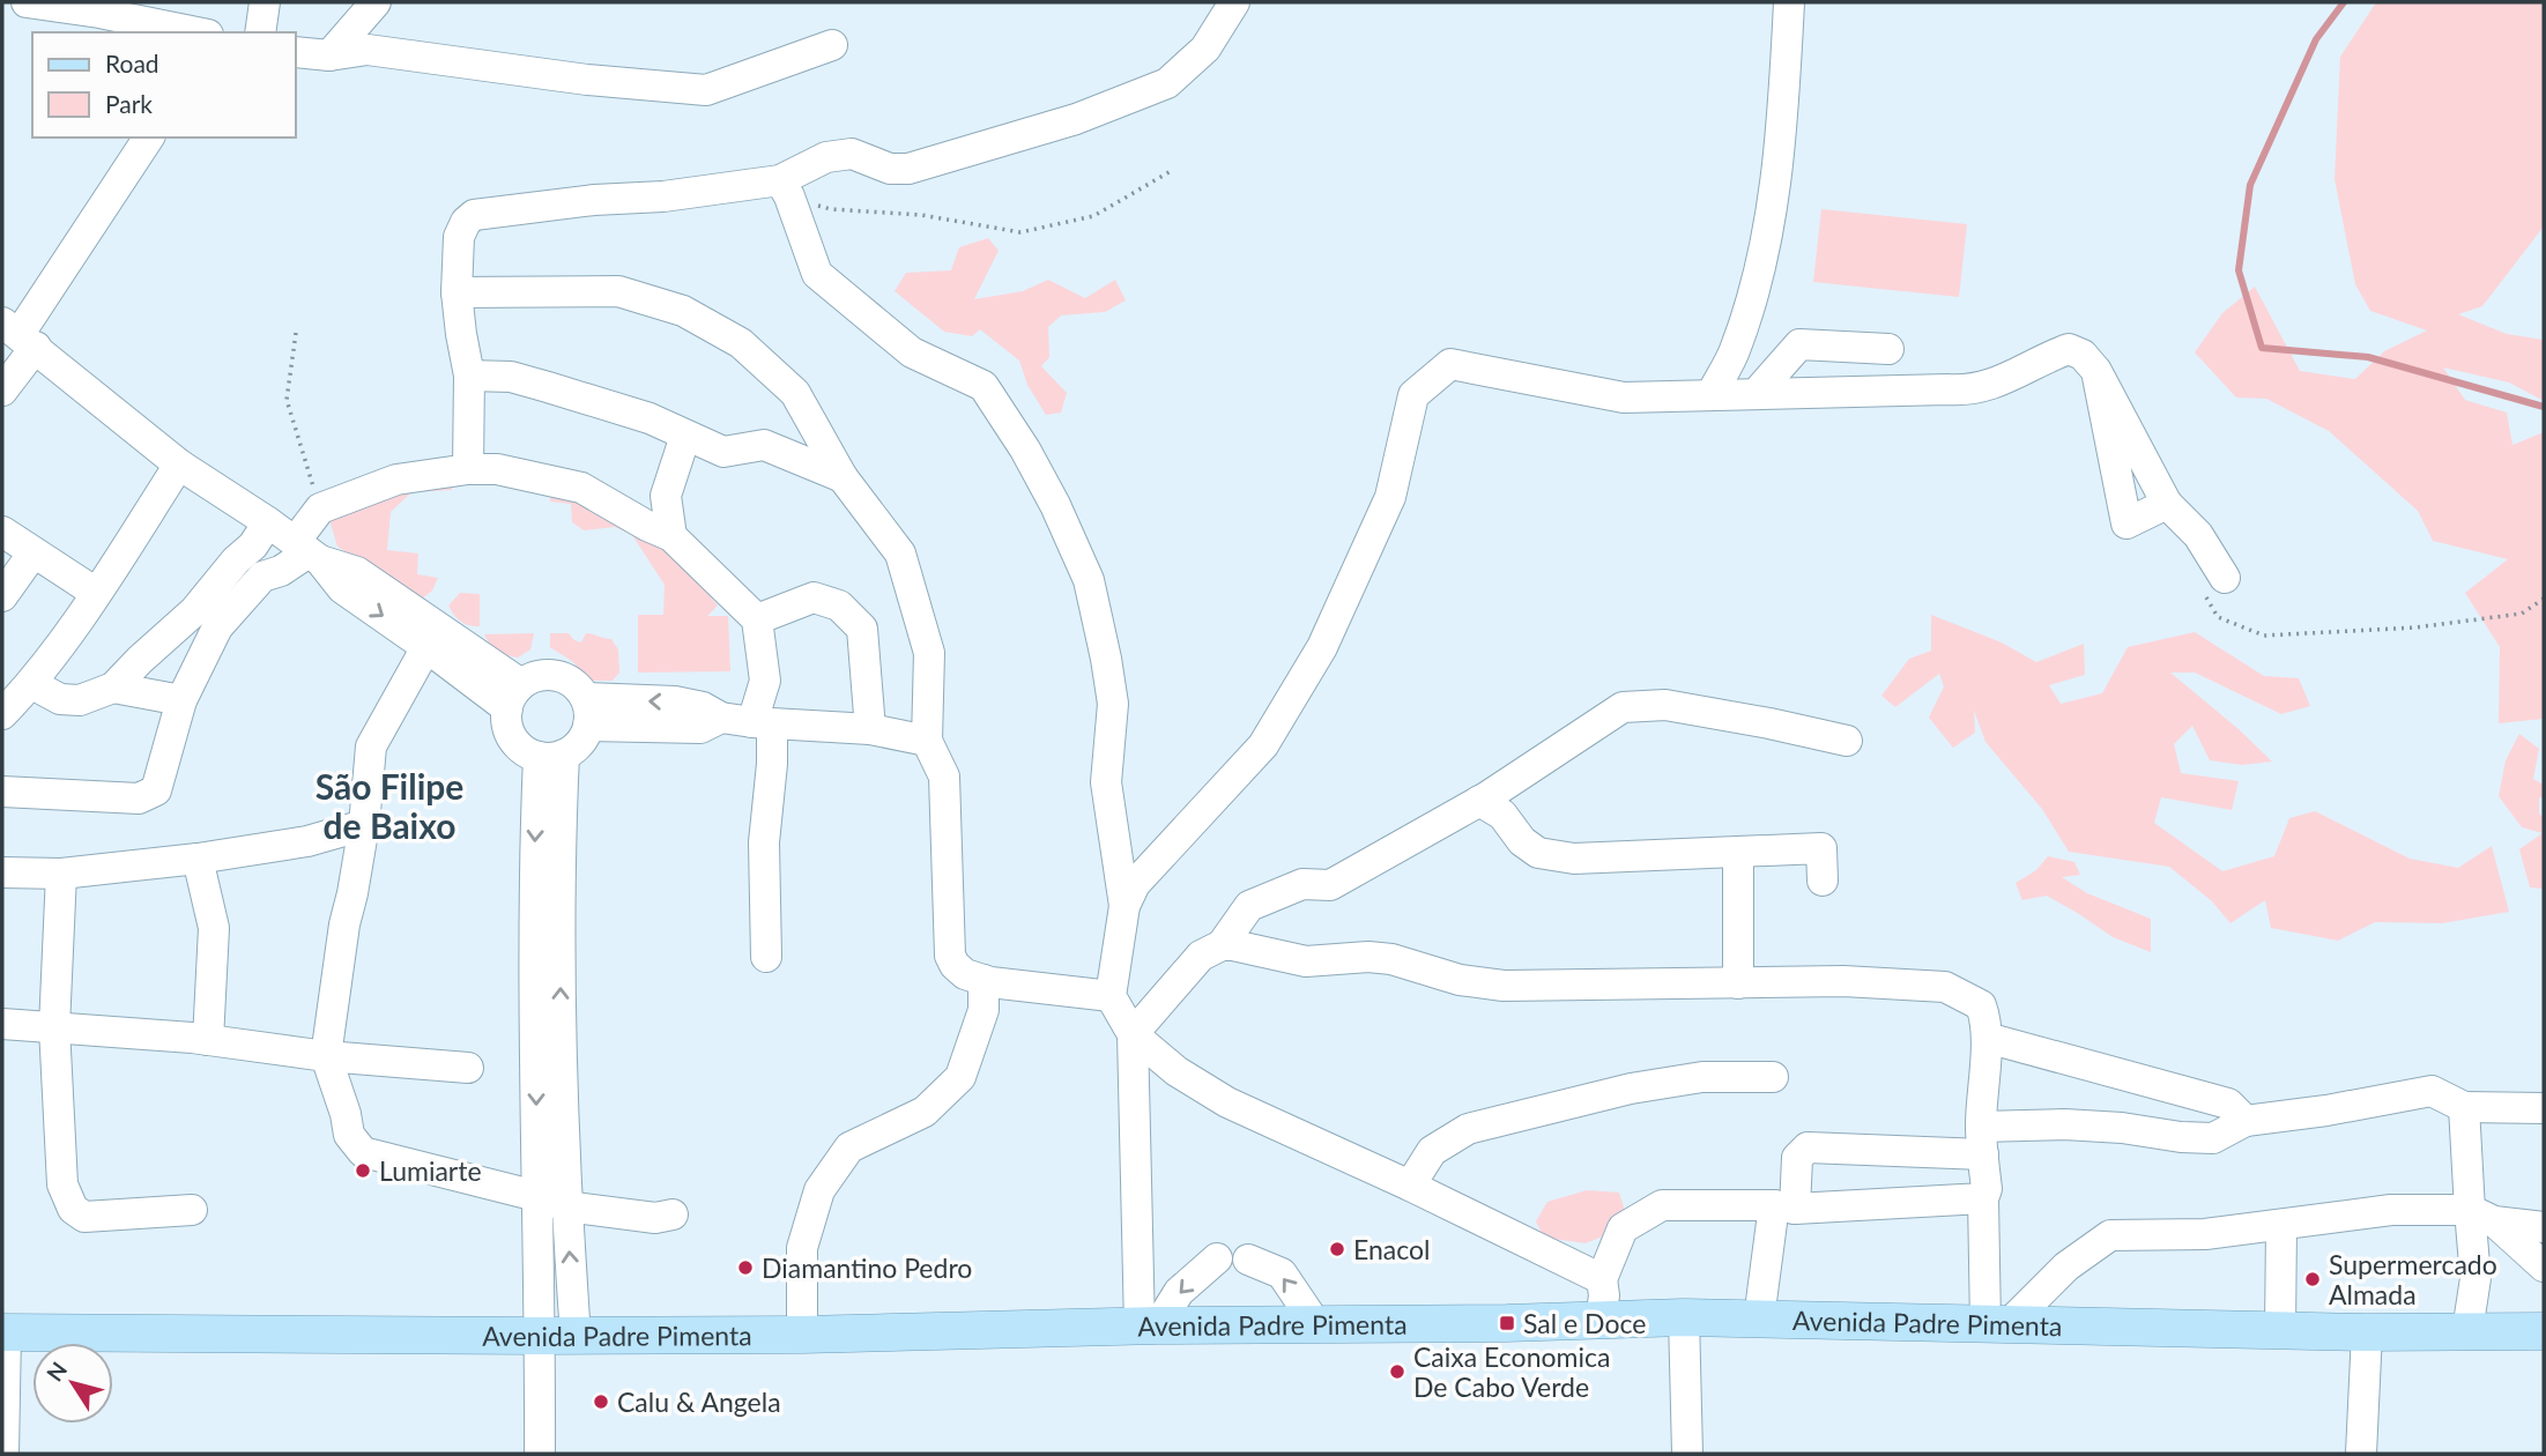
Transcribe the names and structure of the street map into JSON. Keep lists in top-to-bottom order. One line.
{"streets":{"main road":["Avenida Padre Pimenta"]},"districts":["São Filipe de Baixo"],"places":{"other":["Lumiarte","Enacol","Diamantino Pedro","Supermercado Almada","Caixa Economica De Cabo Verde","Calu & Angela"],"transit":["Sal e Doce"]},"legend":["Road","Park"],"north":"top left"}
